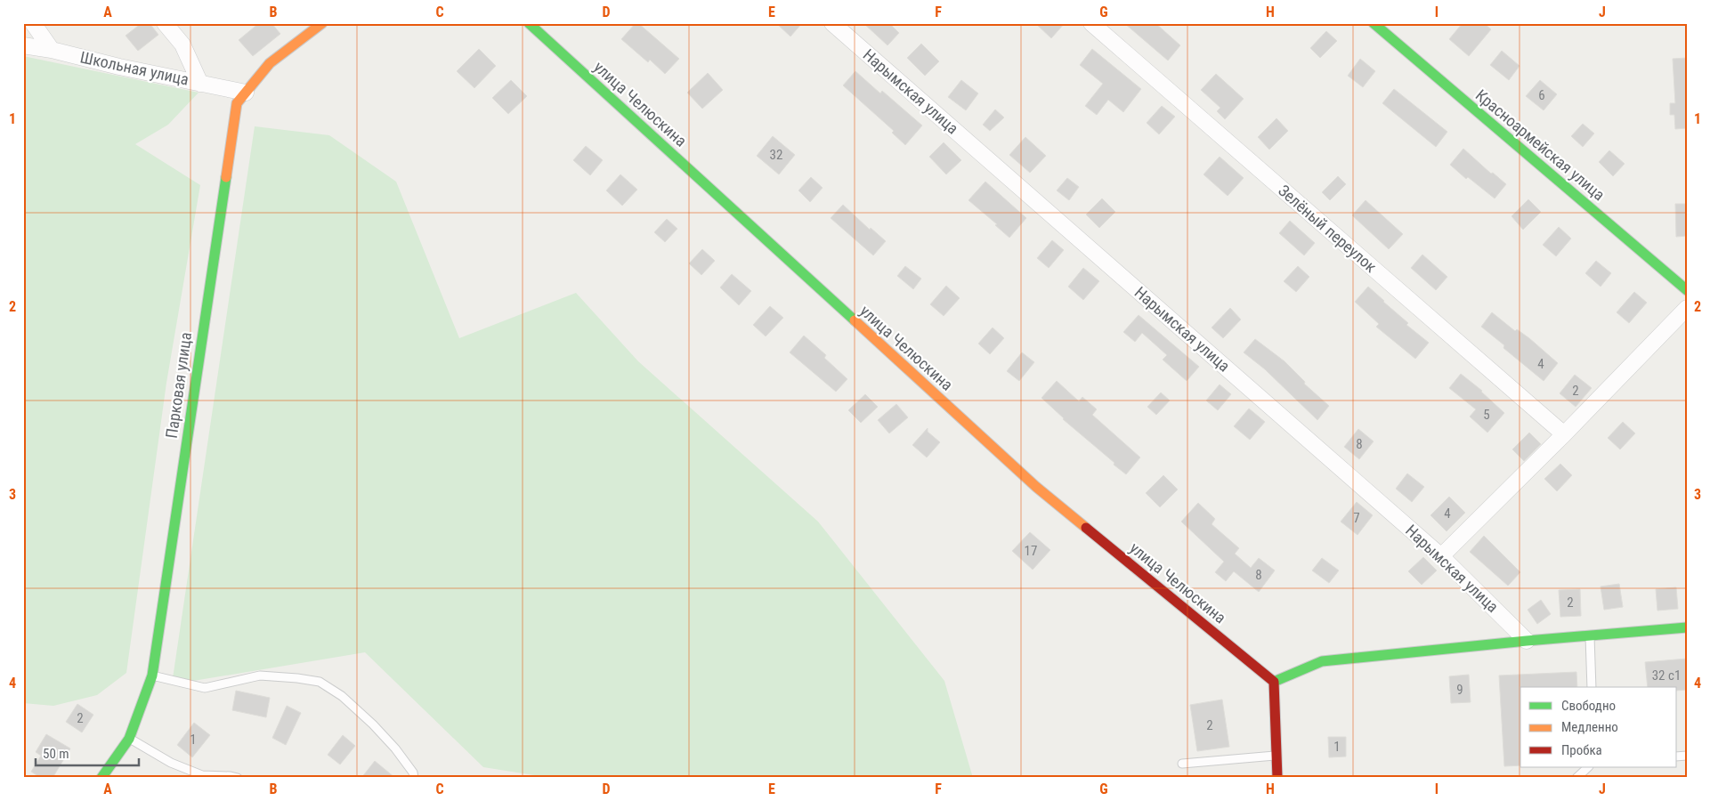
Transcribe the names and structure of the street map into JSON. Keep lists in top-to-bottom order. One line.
{"streets":{"street":["Школьная улица","Нарымская улица","улица Челюскина","Красноармейская улица","Зелёный переулок","Парковая улица"]},"crossings":[["Школьная улица","Парковая улица"]],"house_numbers":["6","32","4","2","5","8","4","7","17","8","2","32 с1","9","2","2","1","1"],"legend":["Свободно","Медленно","Пробка"],"scale_bar":"50 m","grid":{"columns":["A","B","C","D","E","F","G","H","I","J"],"rows":["1","2","3","4"]}}
